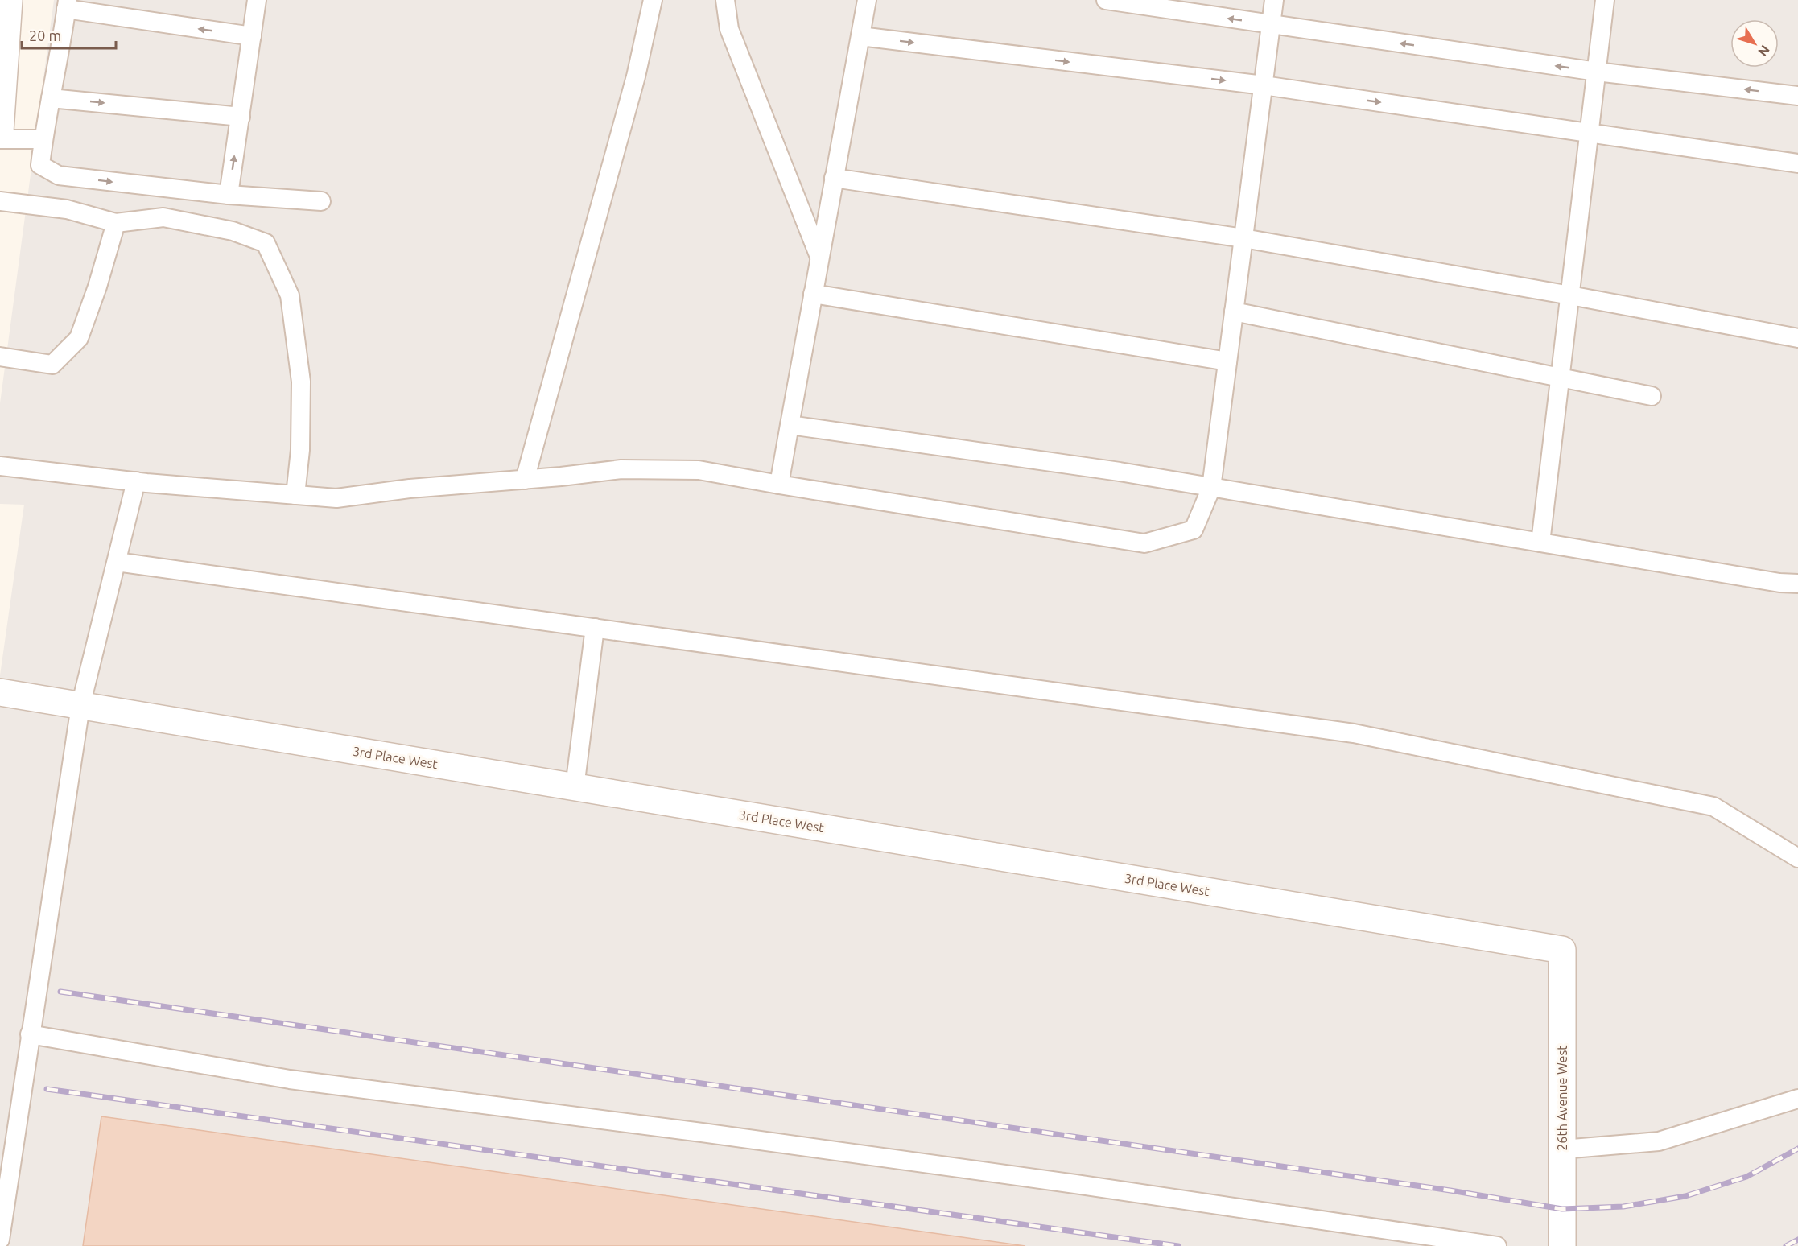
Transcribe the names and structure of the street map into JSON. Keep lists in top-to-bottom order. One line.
{"streets":{"street":["3rd Place West","26th Avenue West"]},"crossings":[["3rd Place West","26th Avenue West"]],"scale_bar":"20 m","north":"bottom right"}
